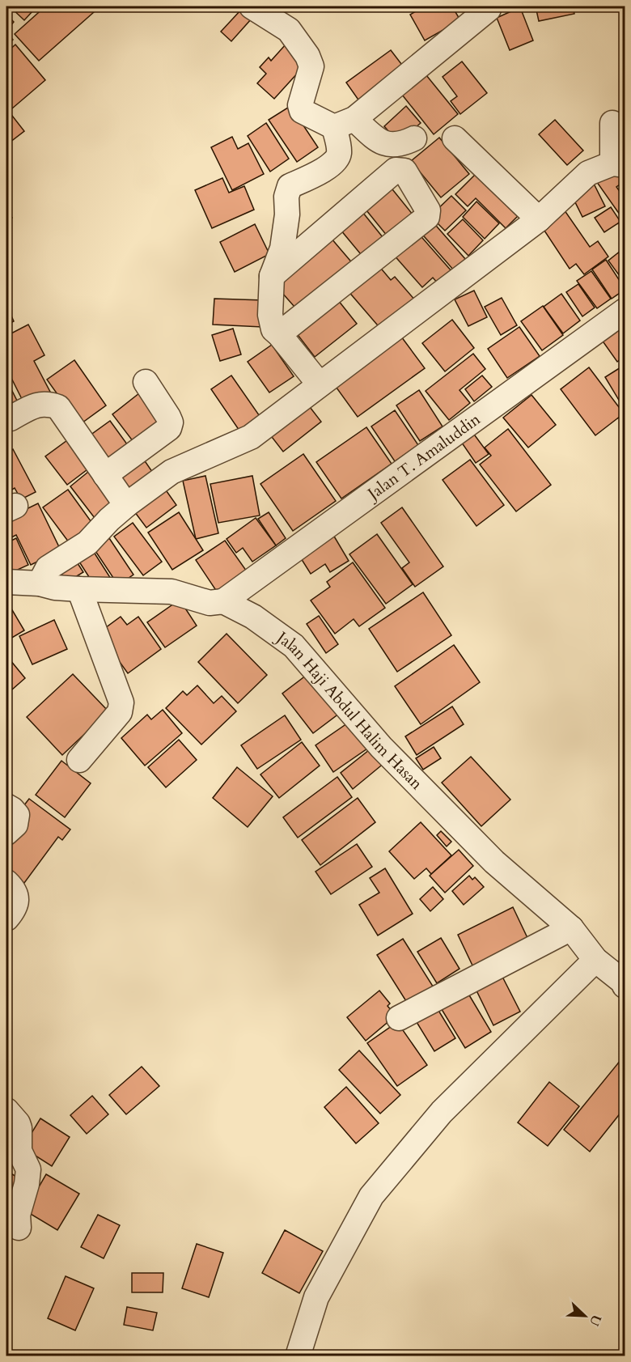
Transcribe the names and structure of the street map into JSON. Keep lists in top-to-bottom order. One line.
{"streets":{"street":["Jalan T. Amaluddin","Jalan Haji Abdul Halim Hasan"]},"crossings":[["Jalan T. Amaluddin","Jalan Haji Abdul Halim Hasan"]],"north":"bottom right"}
